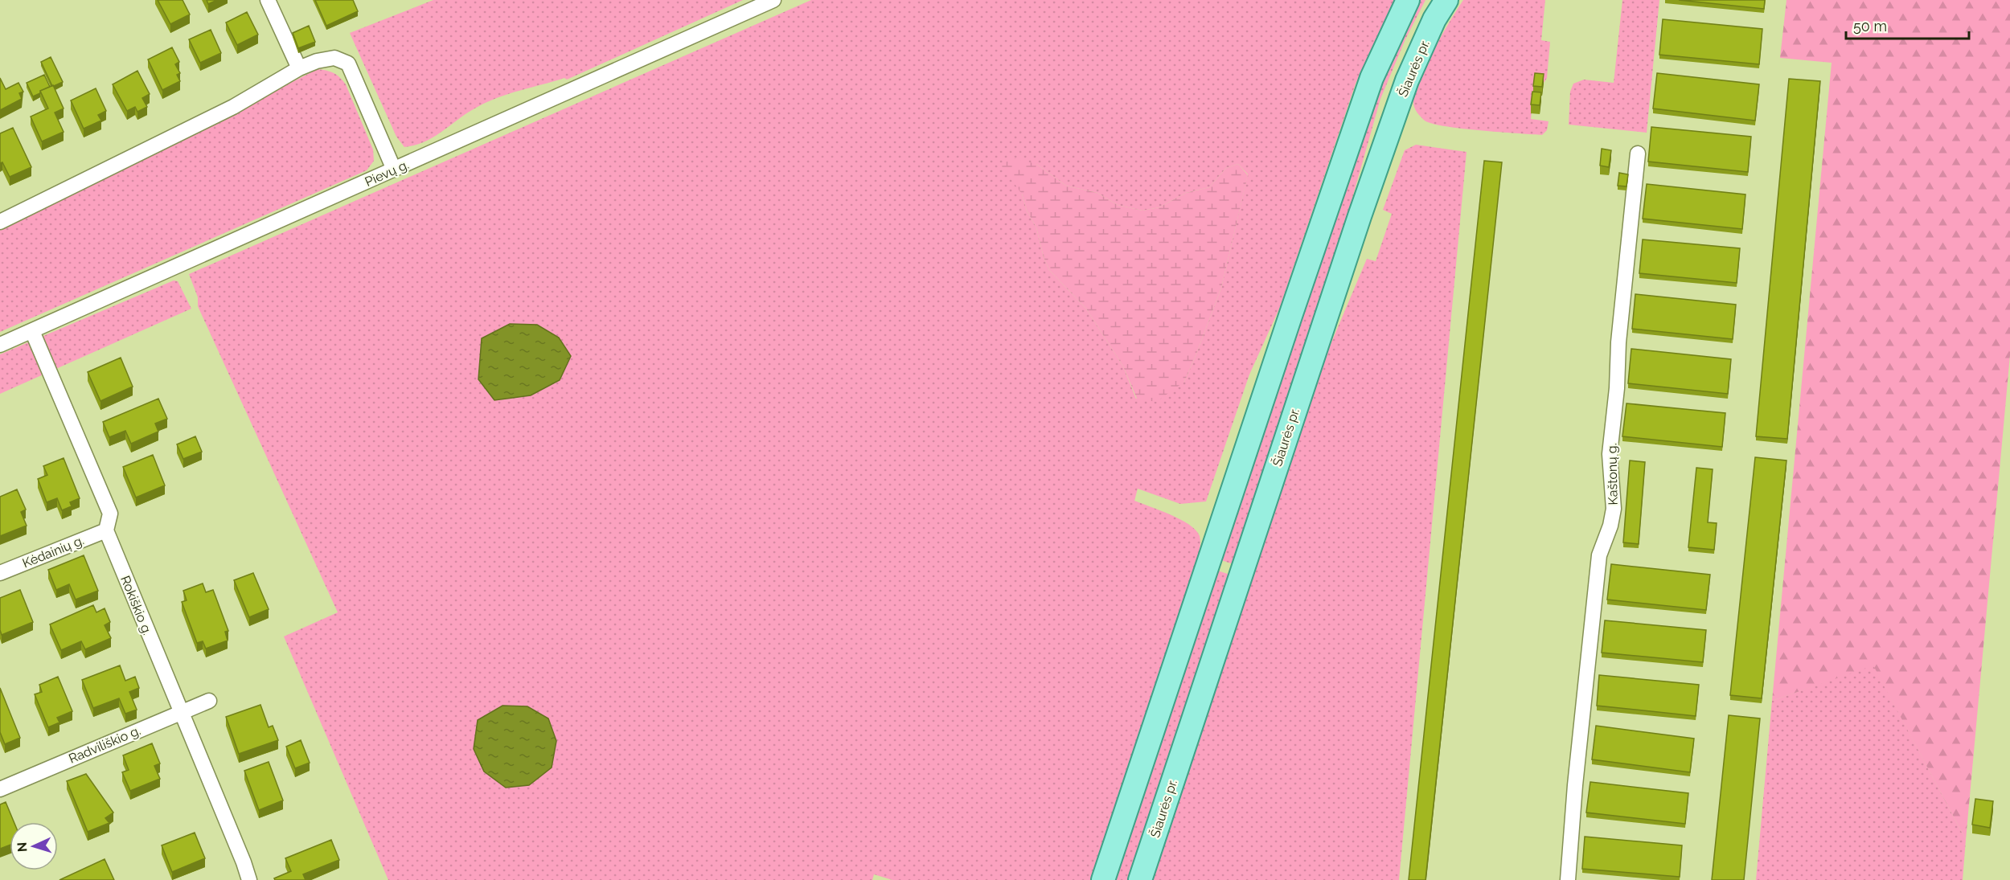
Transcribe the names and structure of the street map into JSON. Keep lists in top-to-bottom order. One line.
{"streets":{"main road":["Šiaurės pr."],"street":["Pievų g.","Kaštonų g.","Kėdainių g.","Rokiškio g.","Radviliškio g."]},"crossings":[["Pievų g.","Rokiškio g."],["Kėdainių g.","Rokiškio g."],["Rokiškio g.","Radviliškio g."]],"scale_bar":"50 m","north":"left"}
